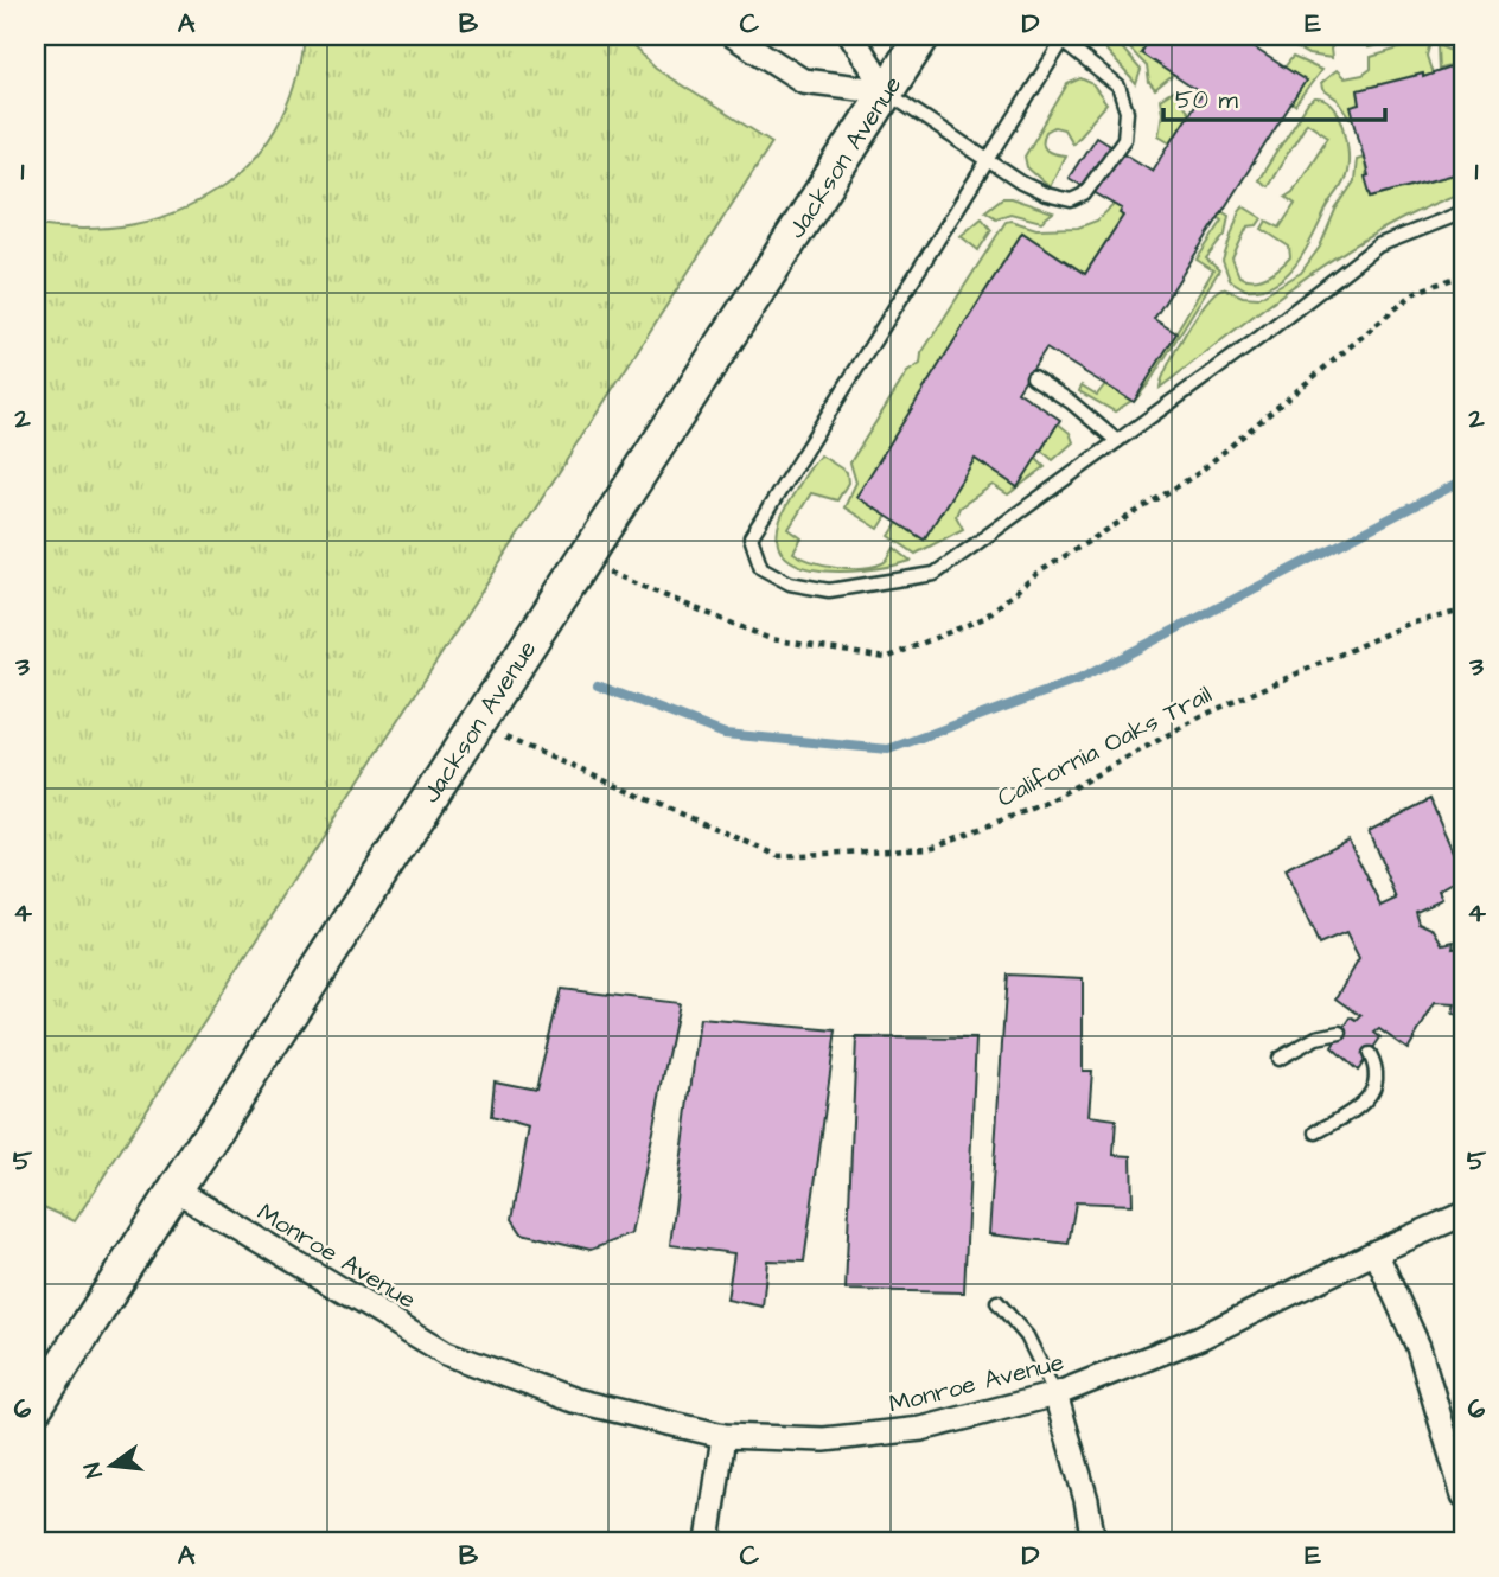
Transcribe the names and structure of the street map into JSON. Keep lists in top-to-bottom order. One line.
{"streets":{"main road":["Jackson Avenue"],"street":["Monroe Avenue"],"path":["California Oaks Trail"]},"crossings":[["Jackson Avenue","California Oaks Trail"],["Jackson Avenue","Monroe Avenue"]],"scale_bar":"50 m","north":"left","grid":{"columns":["A","B","C","D","E"],"rows":["1","2","3","4","5","6"]}}
